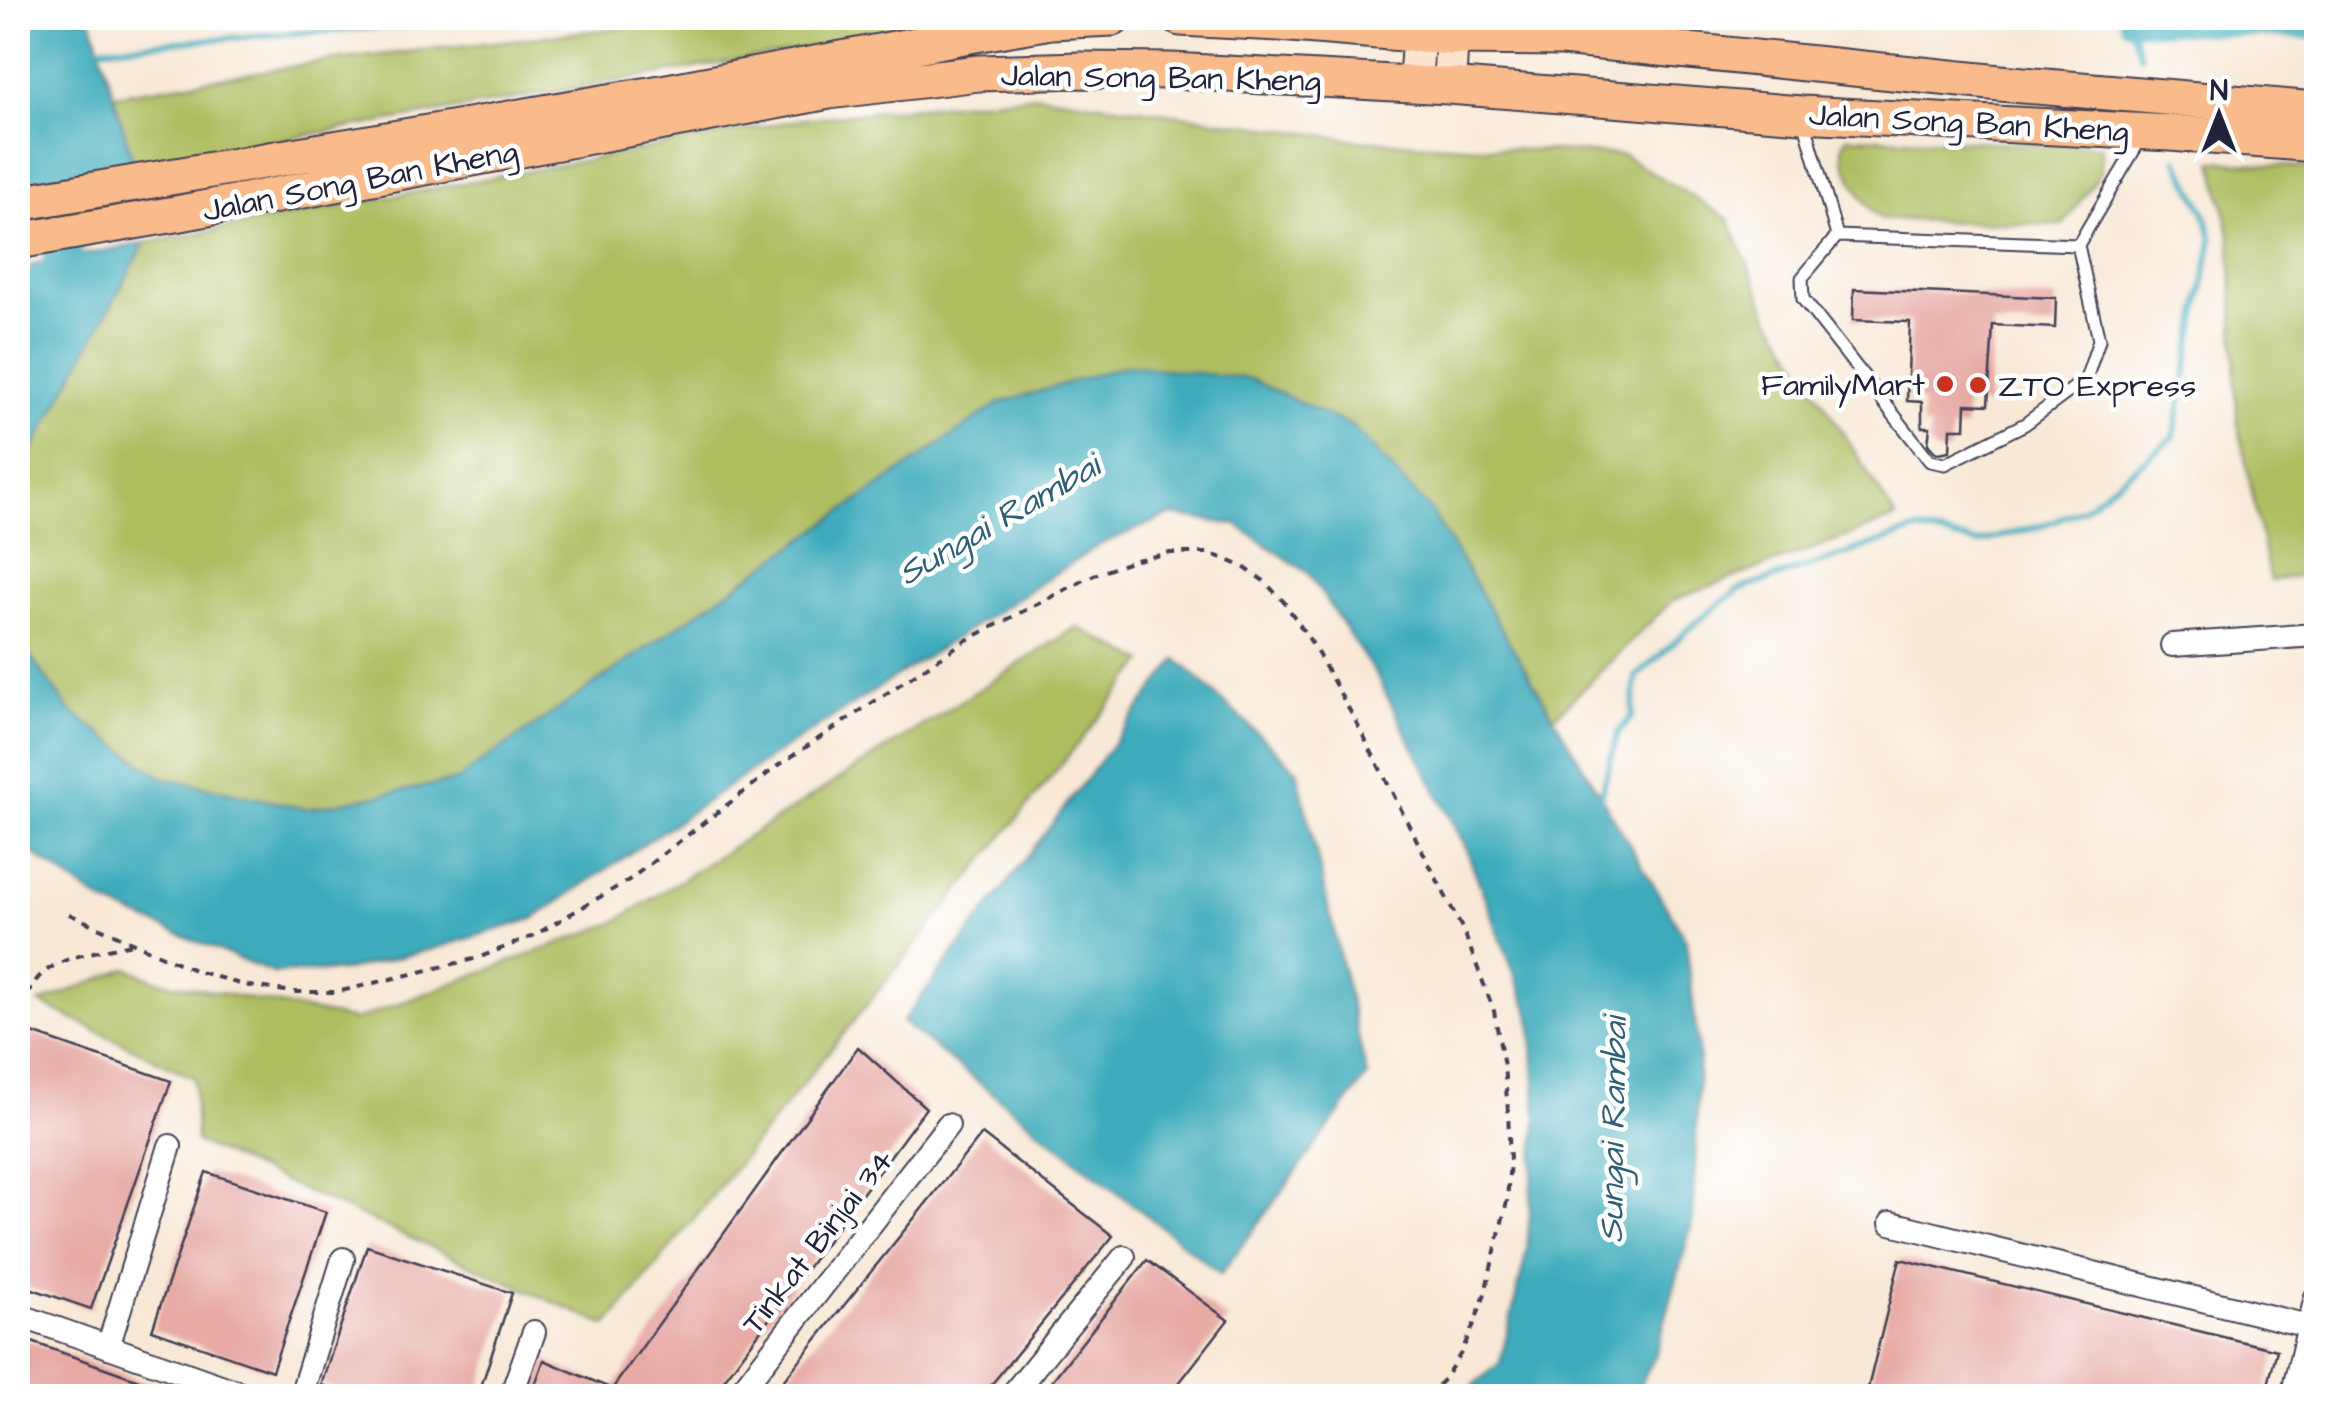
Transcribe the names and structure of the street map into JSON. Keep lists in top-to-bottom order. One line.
{"streets":{"main road":["Jalan Song Ban Kheng"],"street":["Tinkat Binjai 34"]},"water":["Sungai Rambai"],"places":["FamilyMart","ZTO Express"],"north":"top"}
